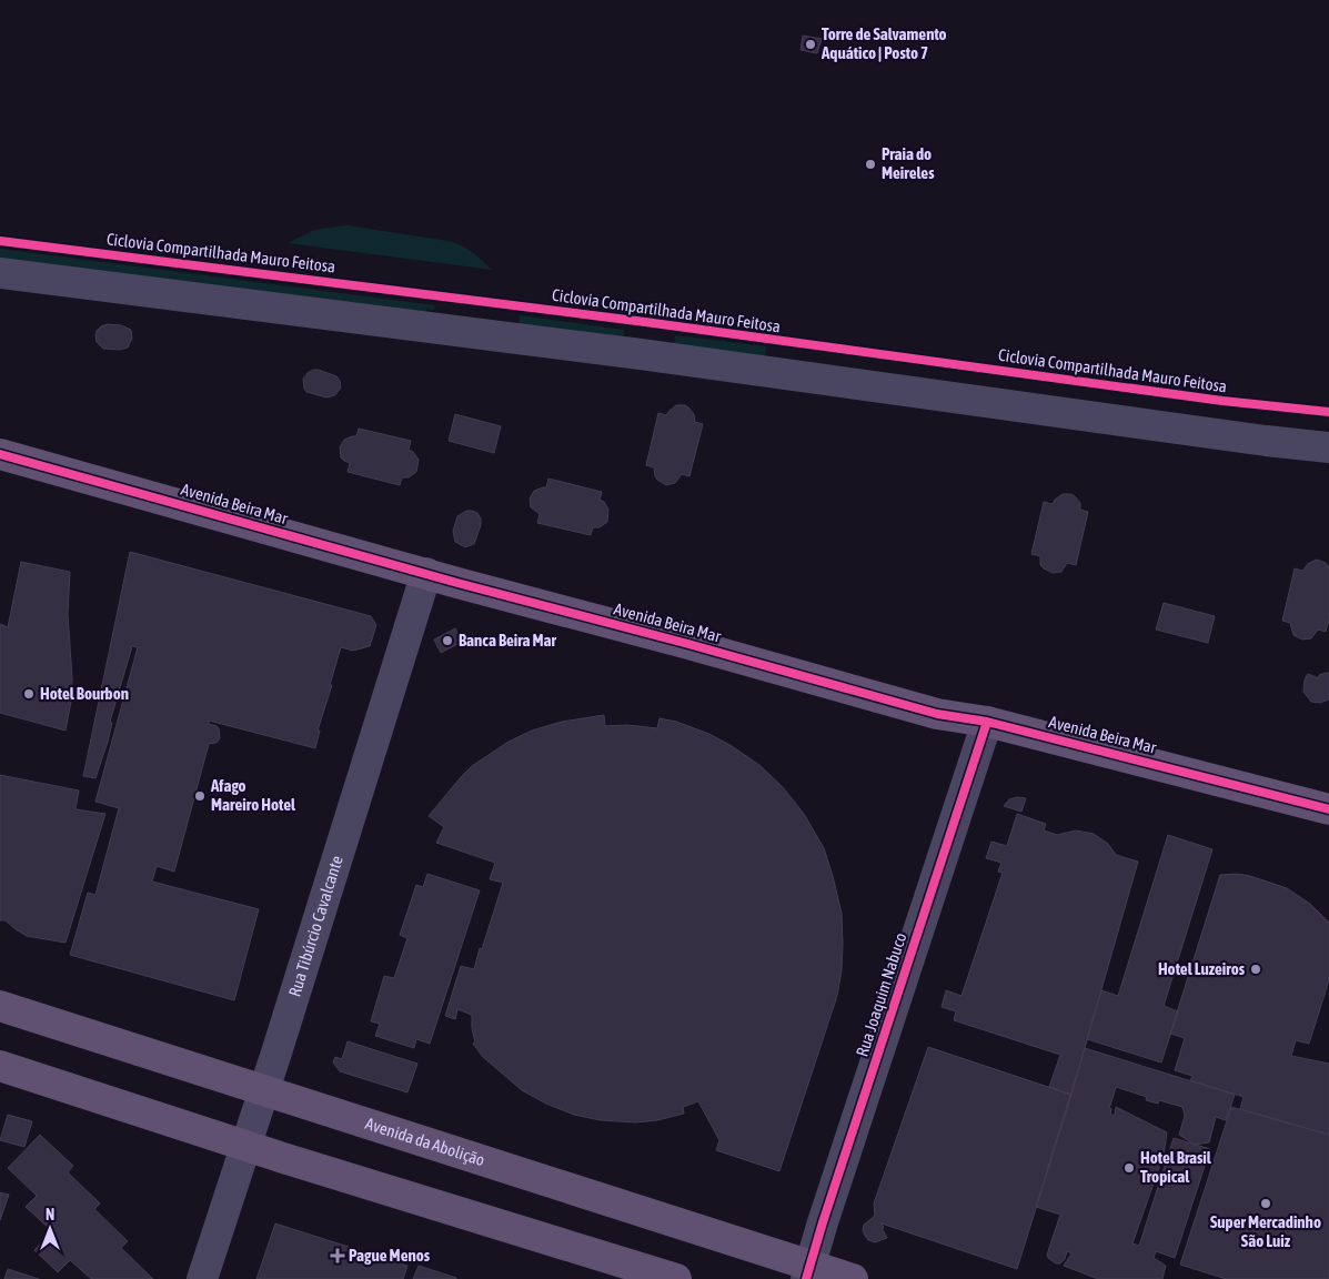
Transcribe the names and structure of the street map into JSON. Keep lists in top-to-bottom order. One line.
{"streets":{"main road":["Avenida Beira Mar","Avenida da Abolição"],"street":["Rua Tibúrcio Cavalcante","Rua Joaquim Nabuco"],"cycle path":["Ciclovia Compartilhada Mauro Feitosa"]},"crossings":[["Avenida Beira Mar","Rua Tibúrcio Cavalcante"],["Avenida Beira Mar","Rua Joaquim Nabuco"],["Rua Tibúrcio Cavalcante","Avenida da Abolição"],["Rua Joaquim Nabuco","Avenida da Abolição"]],"places":{"other":["Torre de Salvamento Aquático | Posto 7","Praia do Meireles","Banca Beira Mar","Hotel Bourbon","Afago Mareiro Hotel","Hotel Luzeiros","Hotel Brasil Tropical","Super Mercadinho São Luiz"],"health":["Pague Menos"]},"north":"top"}
